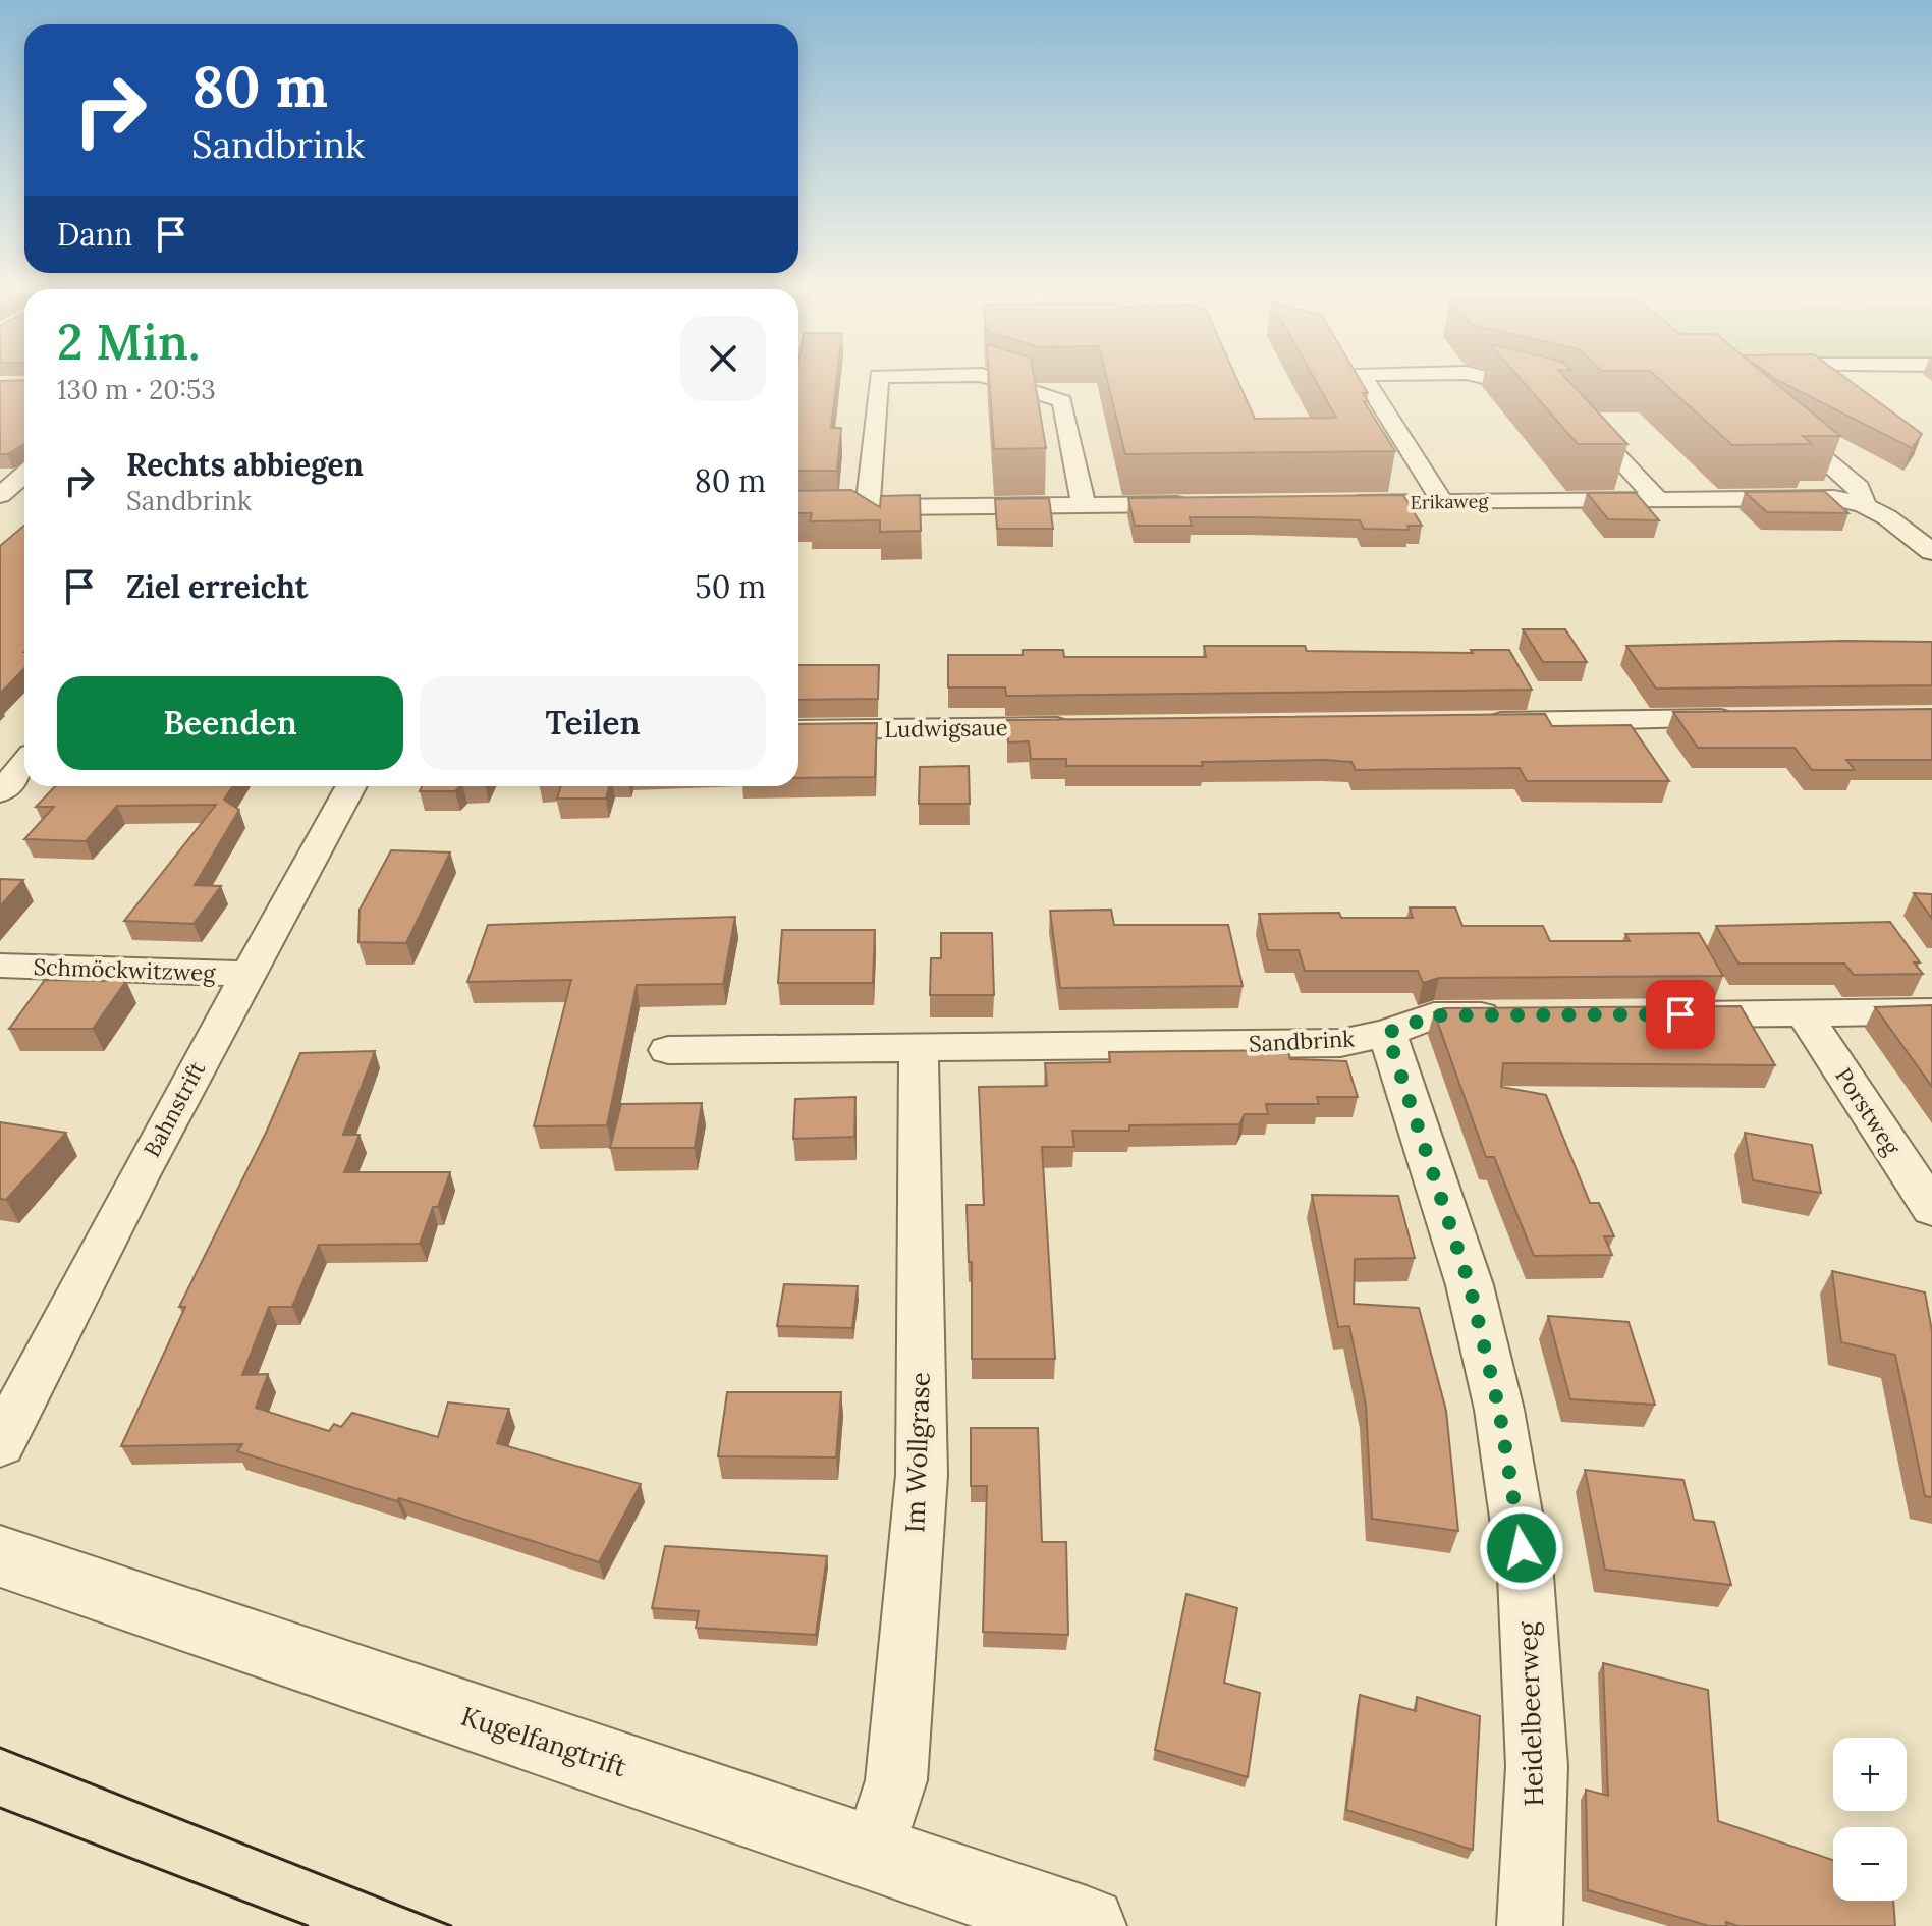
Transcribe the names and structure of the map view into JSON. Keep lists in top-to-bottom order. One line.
{"streets":{"street":["Erikaweg","Ludwigsaue","Schmöckwitzweg","Sandbrink","Bahnstrift","Porstweg","Im Wollgrase","Heidelbeerweg","Kugelfangtrift"]},"crossings":[["Schmöckwitzweg","Bahnstrift"],["Sandbrink","Im Wollgrase"],["Sandbrink","Heidelbeerweg"],["Im Wollgrase","Kugelfangtrift"]],"page":{"turn":["80 m","Sandbrink"],"then":"Dann","heading":["2 Min.","130 m · 20:53"],"list":[{"name":"Rechts abbiegen","note":"Sandbrink","value":"80 m"},{"name":"Ziel erreicht","value":"50 m"}],"buttons":["Beenden","Teilen"],"map_buttons":["+","−"]}}
